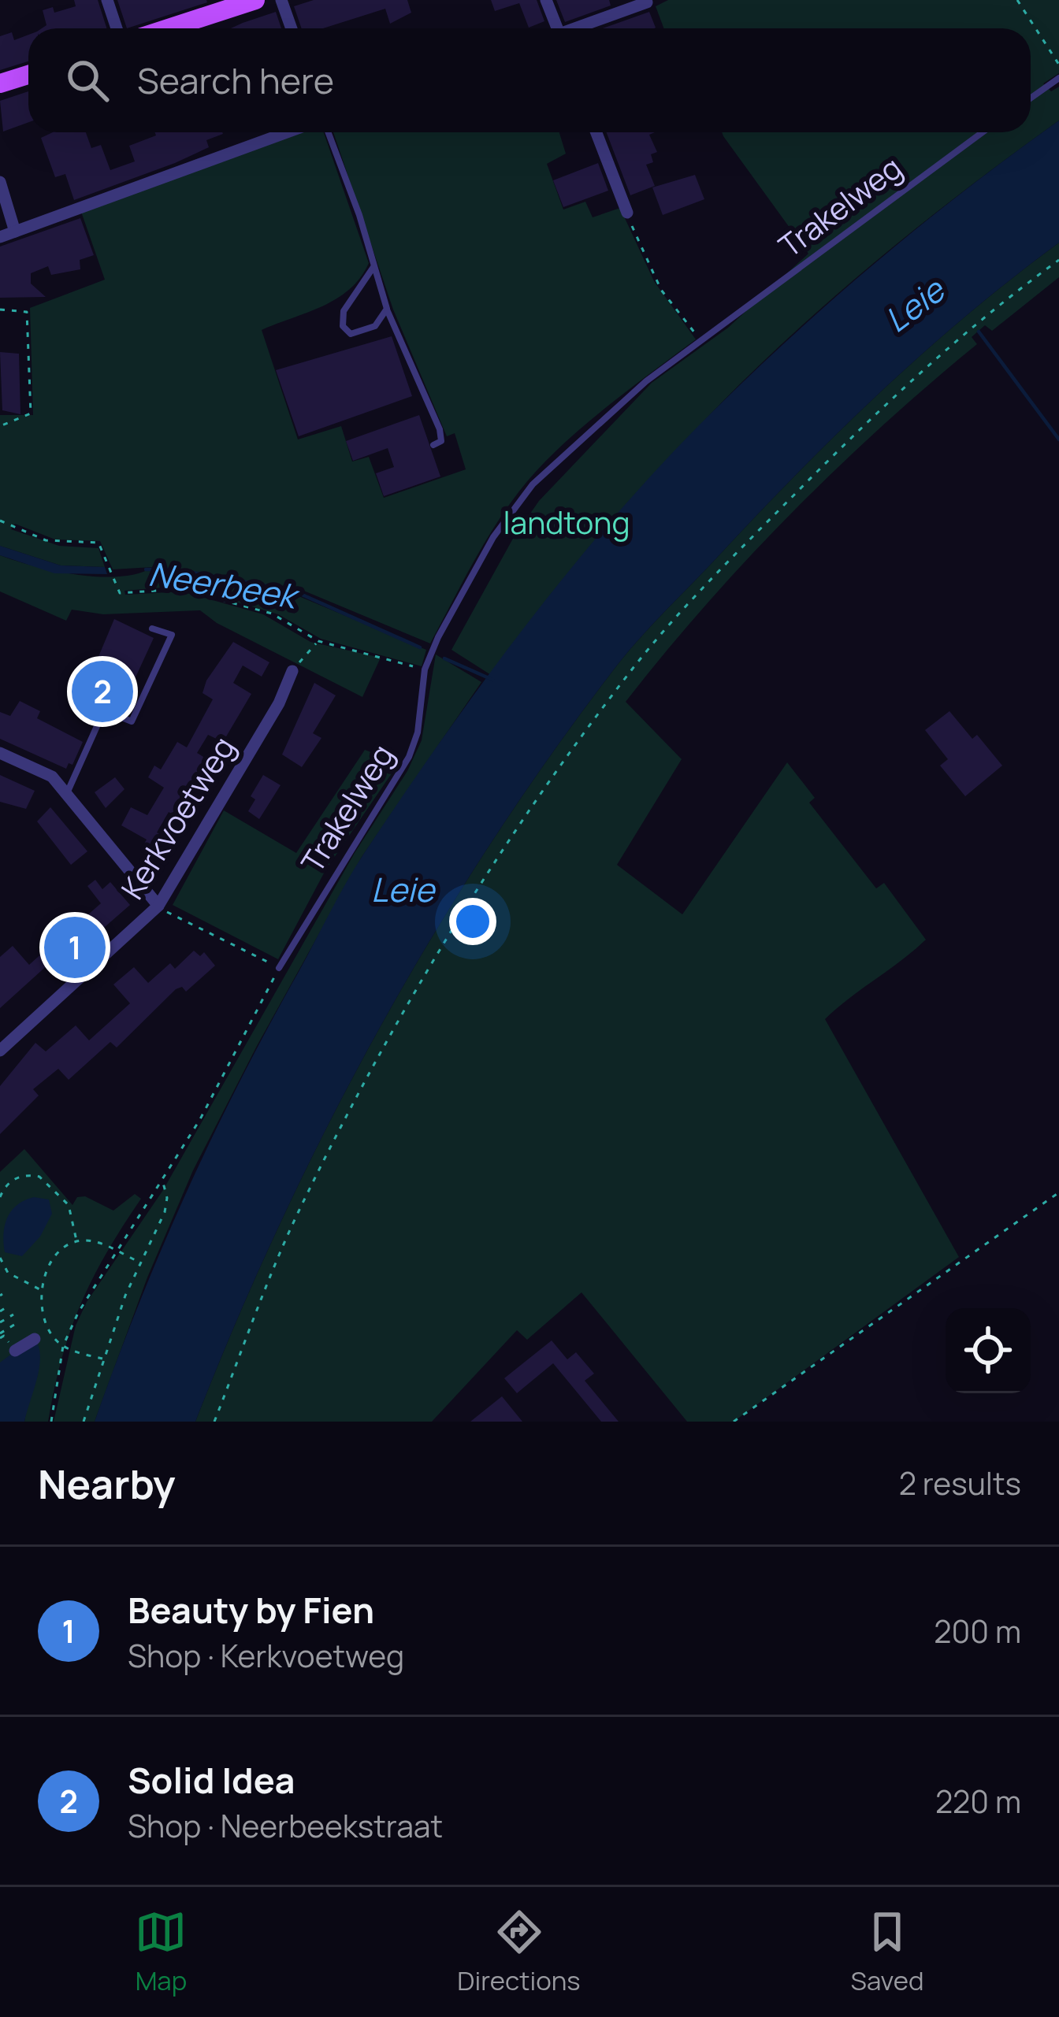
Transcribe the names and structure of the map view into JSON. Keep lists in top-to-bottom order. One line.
{"streets":{"street":["Kerkvoetweg"],"lane":["Trakelweg"]},"water":["Leie","Neerbeek"],"parks":["landtong"],"page":{"search":"Search here","pins":["2","1"],"heading":["Nearby","2 results"],"list":[{"mark":"1","name":"Beauty by Fien","note":"Shop · Kerkvoetweg","value":"200 m"},{"mark":"2","name":"Solid Idea","note":"Shop · Neerbeekstraat","value":"220 m"}],"nav":["Map","Directions","Saved"]}}
